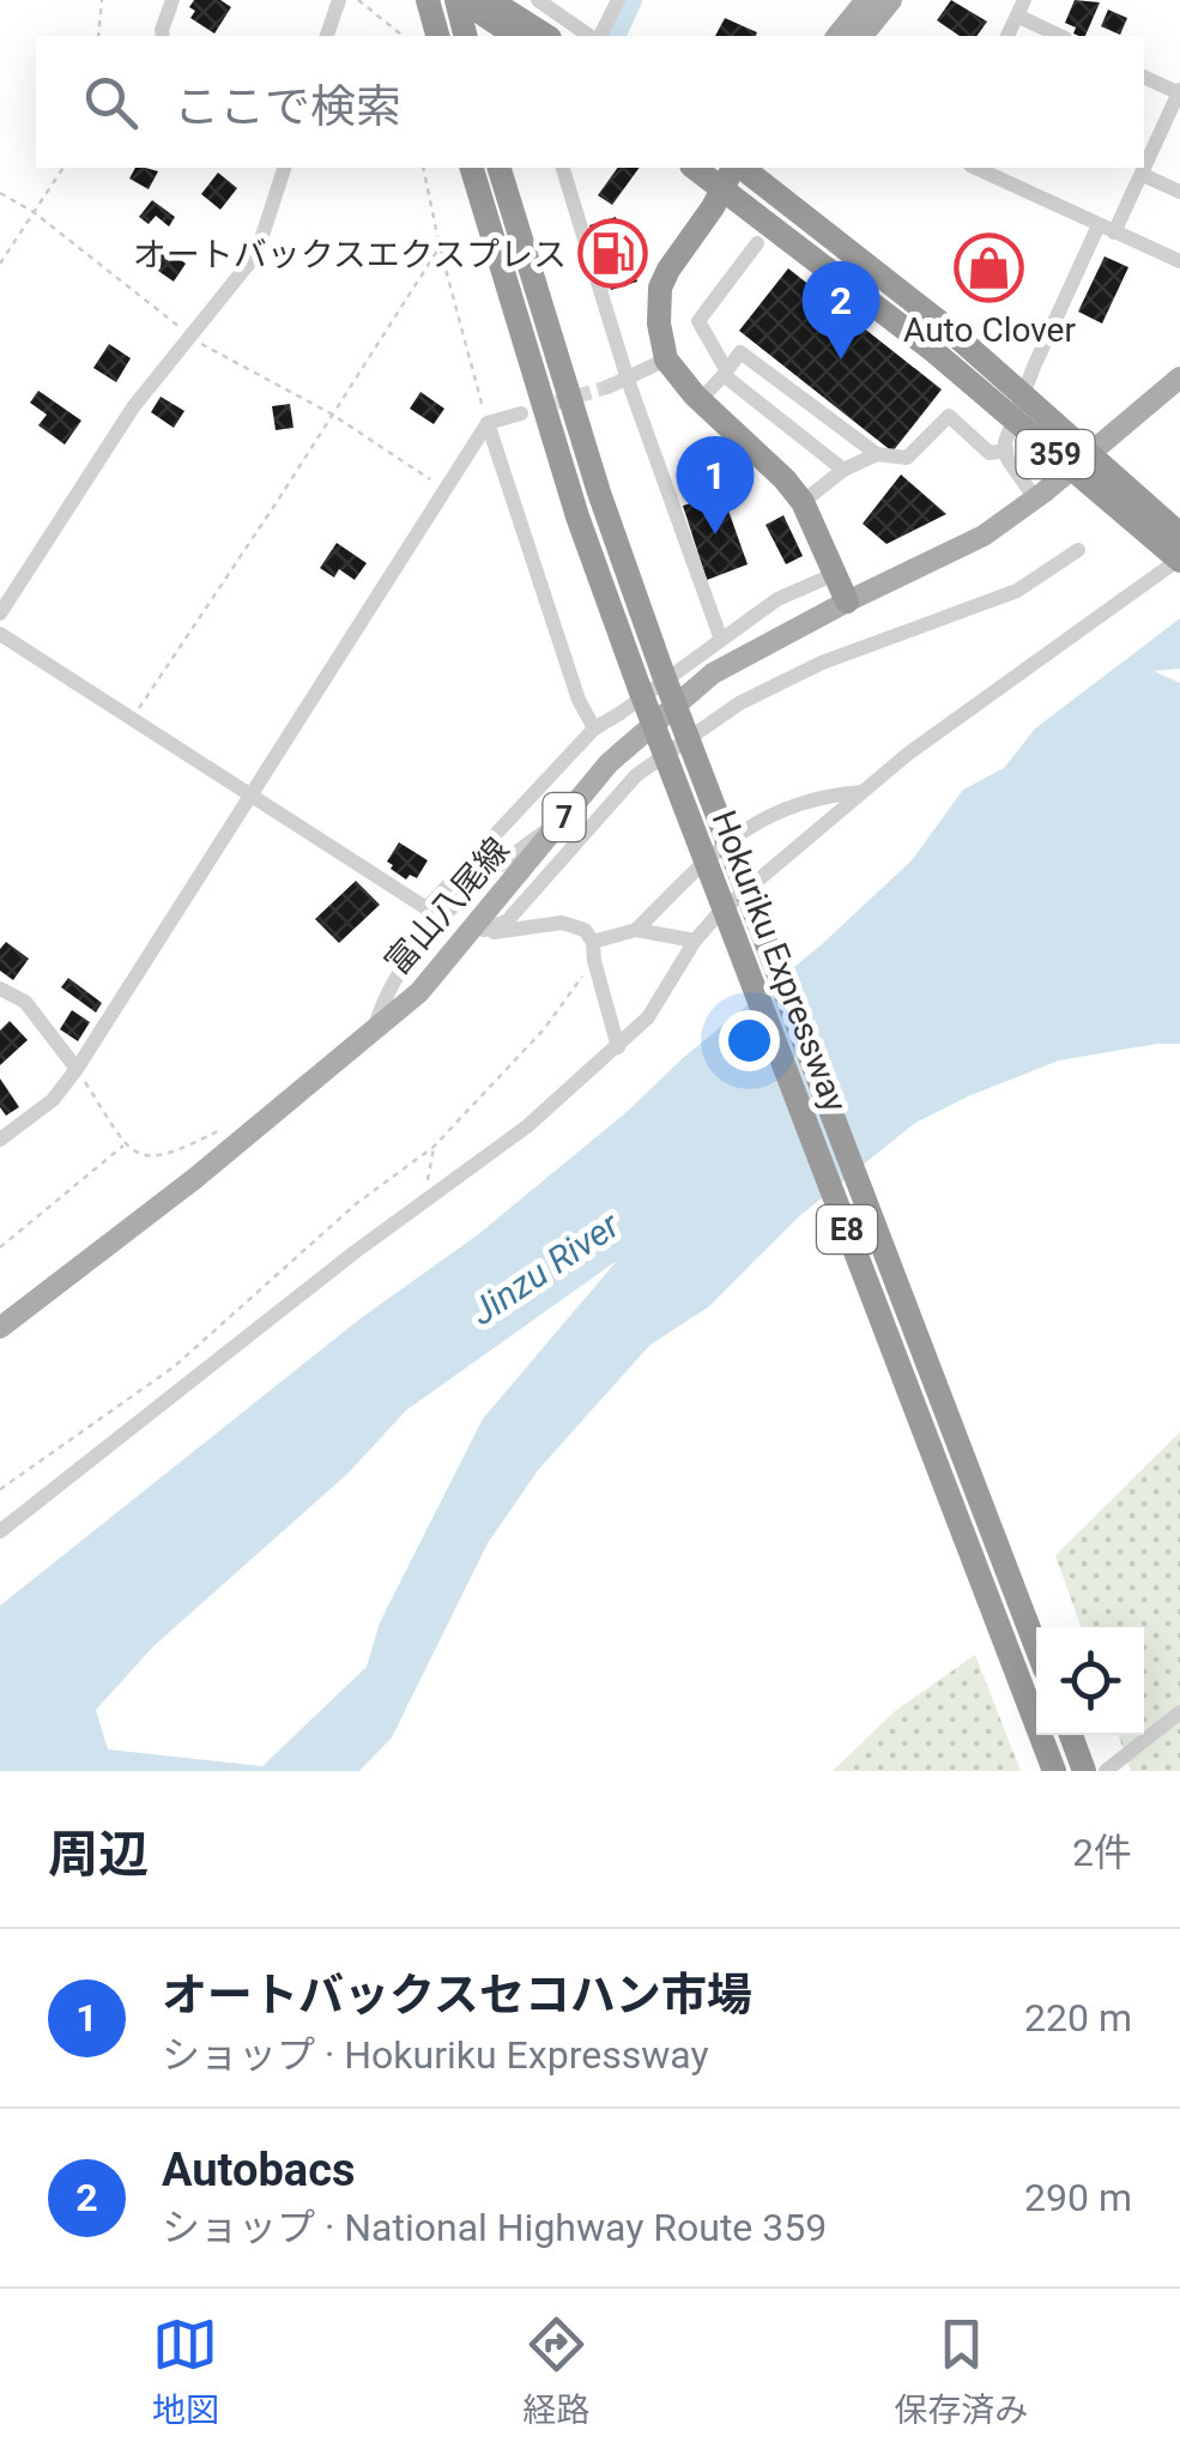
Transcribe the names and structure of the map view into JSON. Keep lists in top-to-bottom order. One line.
{"streets":{"highway":["359","Hokuriku Expressway","E8"],"main road":["7","富山八尾線"]},"water":["Jinzu River"],"places":{"fuel station":["オートバックスエクスプレス"],"shop":["Auto Clover"]},"page":{"search":"ここで検索","pins":["2","1"],"heading":["周辺","2件"],"list":[{"mark":"1","name":"オートバックスセコハン市場","note":"ショップ · Hokuriku Expressway","value":"220 m"},{"mark":"2","name":"Autobacs","note":"ショップ · National Highway Route 359","value":"290 m"}],"nav":["地図","経路","保存済み"]}}
